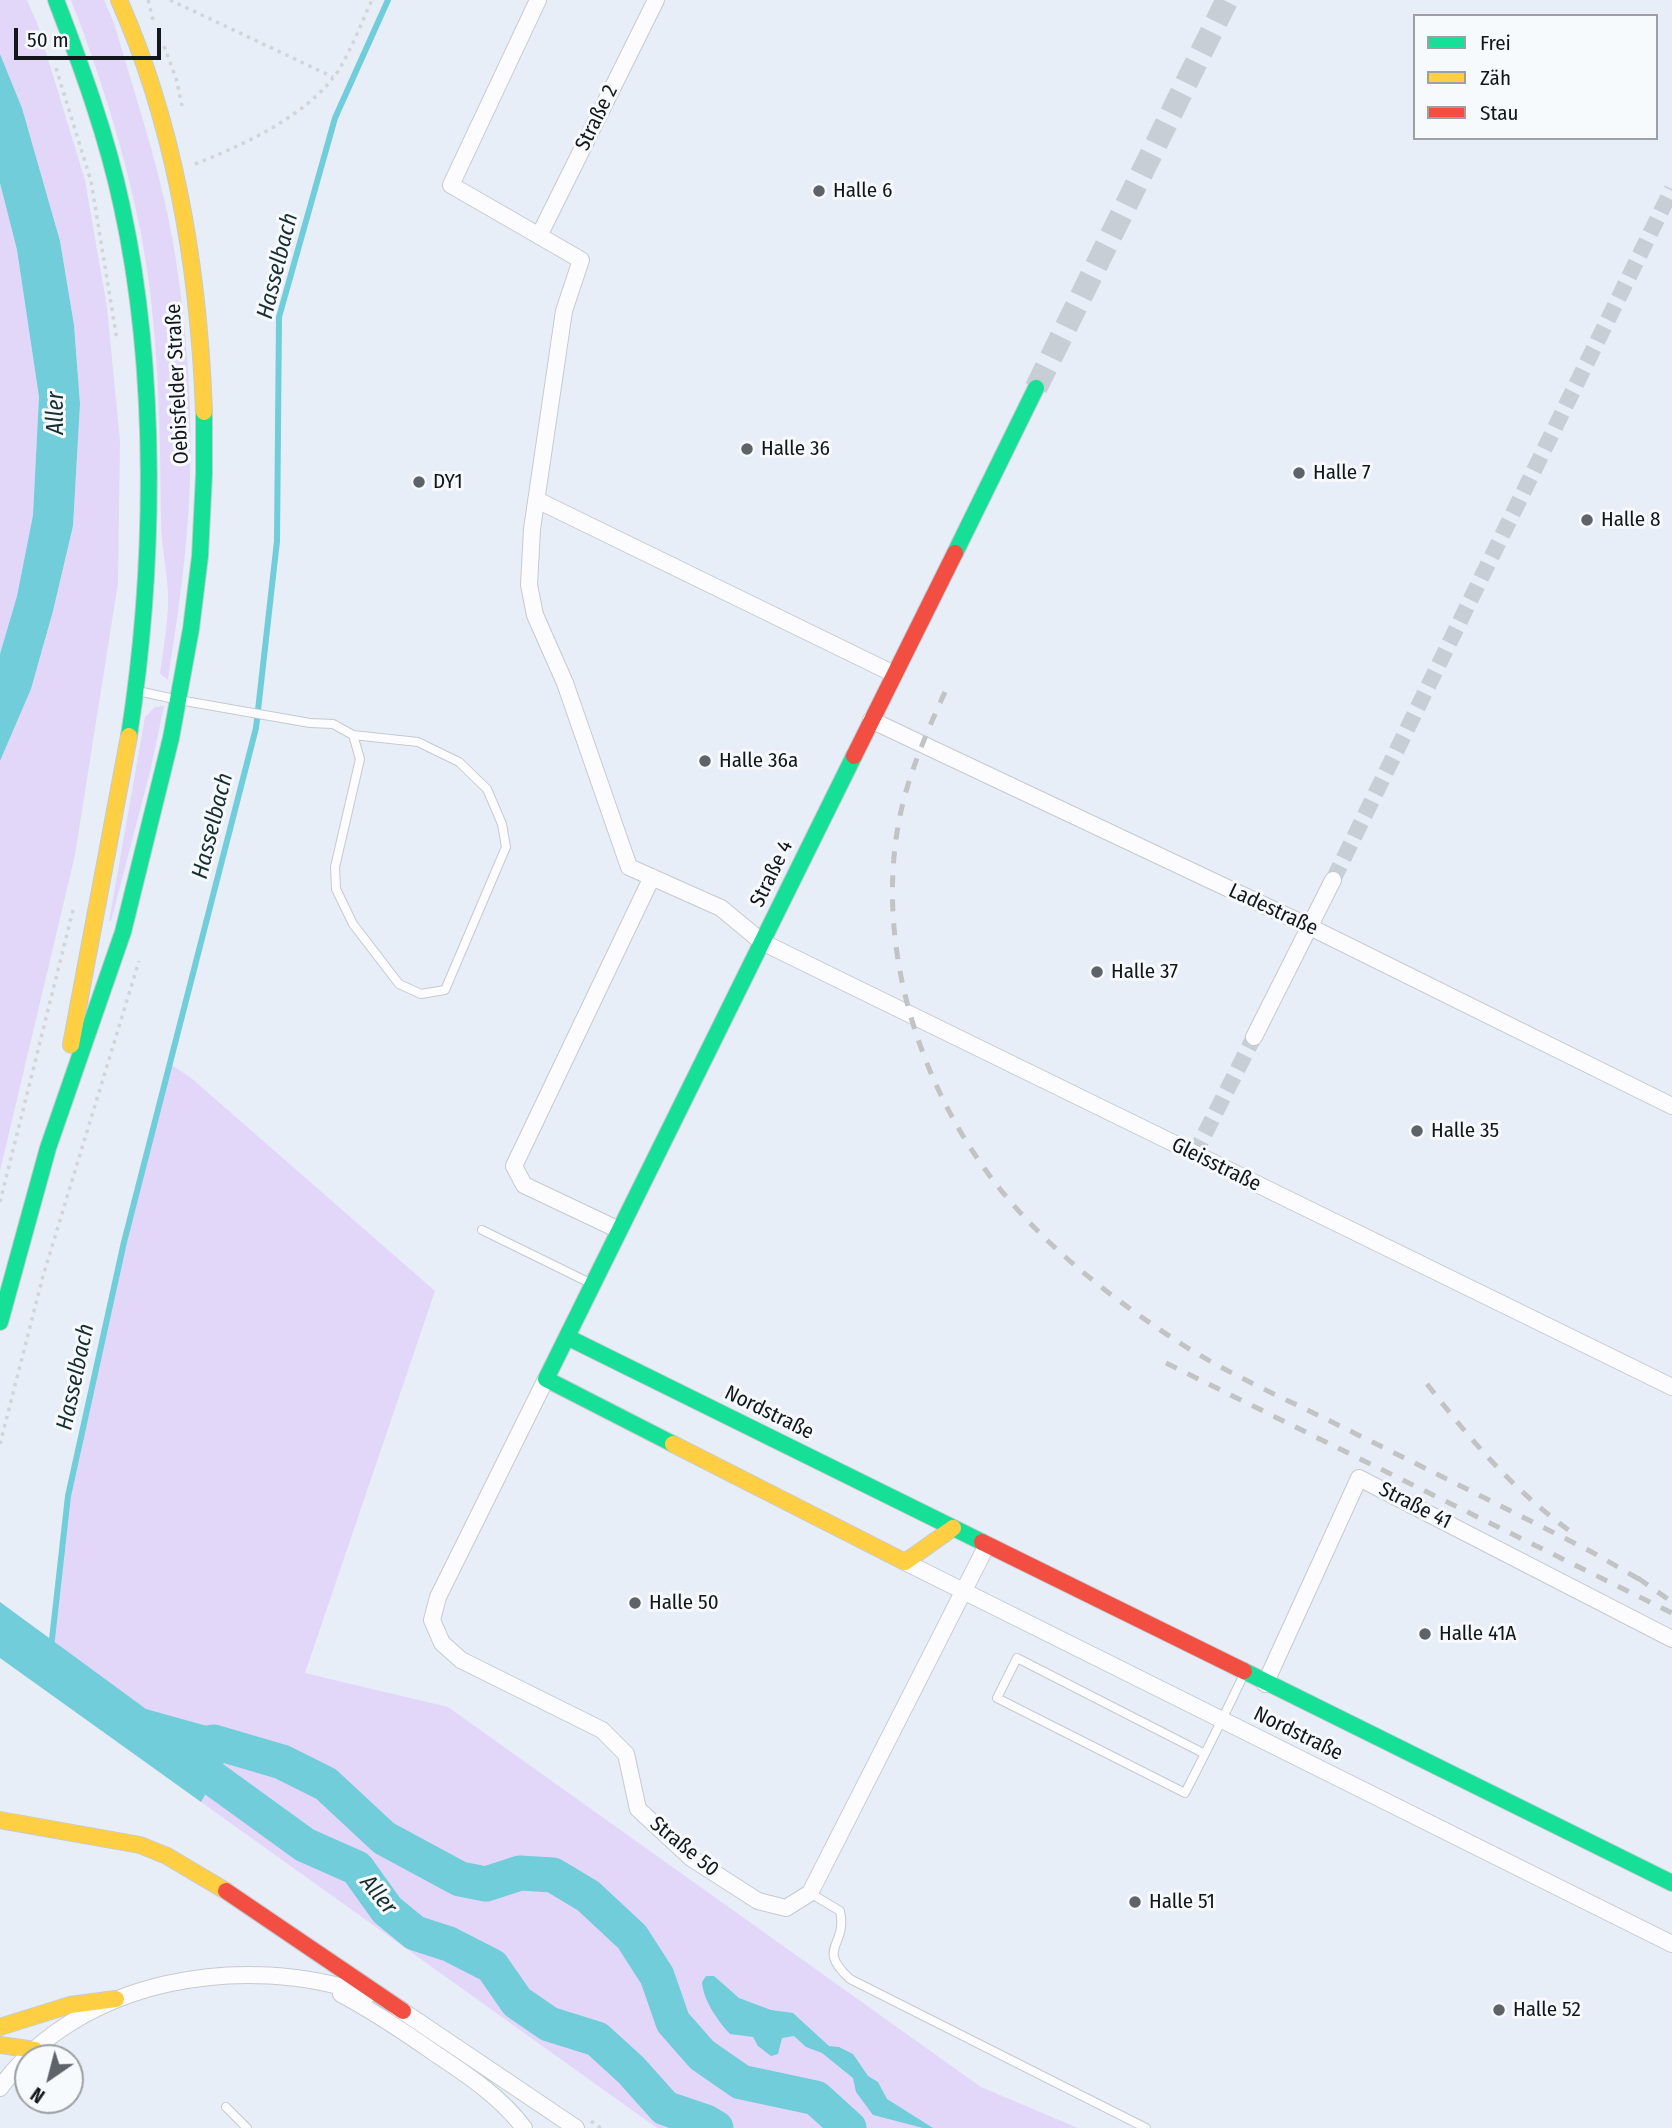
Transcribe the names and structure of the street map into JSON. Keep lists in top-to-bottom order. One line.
{"streets":{"main road":["Oebisfelder Straße","Straße 4","Nordstraße"],"street":["Straße 2","Ladestraße","Gleisstraße","Straße 41","Straße 50"]},"crossings":[["Straße 2","Gleisstraße"],["Straße 4","Ladestraße"],["Straße 4","Gleisstraße"],["Straße 4","Nordstraße"],["Straße 4","Straße 50"],["Nordstraße","Straße 41"],["Nordstraße","Straße 50"]],"water":["Hasselbach","Aller"],"places":["Halle 6","Halle 36","Halle 7","DY1","Halle 8","Halle 36a","Halle 37","Halle 35","Halle 50","Halle 41A","Halle 51","Halle 52"],"legend":["Frei","Zäh","Stau"],"scale_bar":"50 m","north":"bottom left"}
